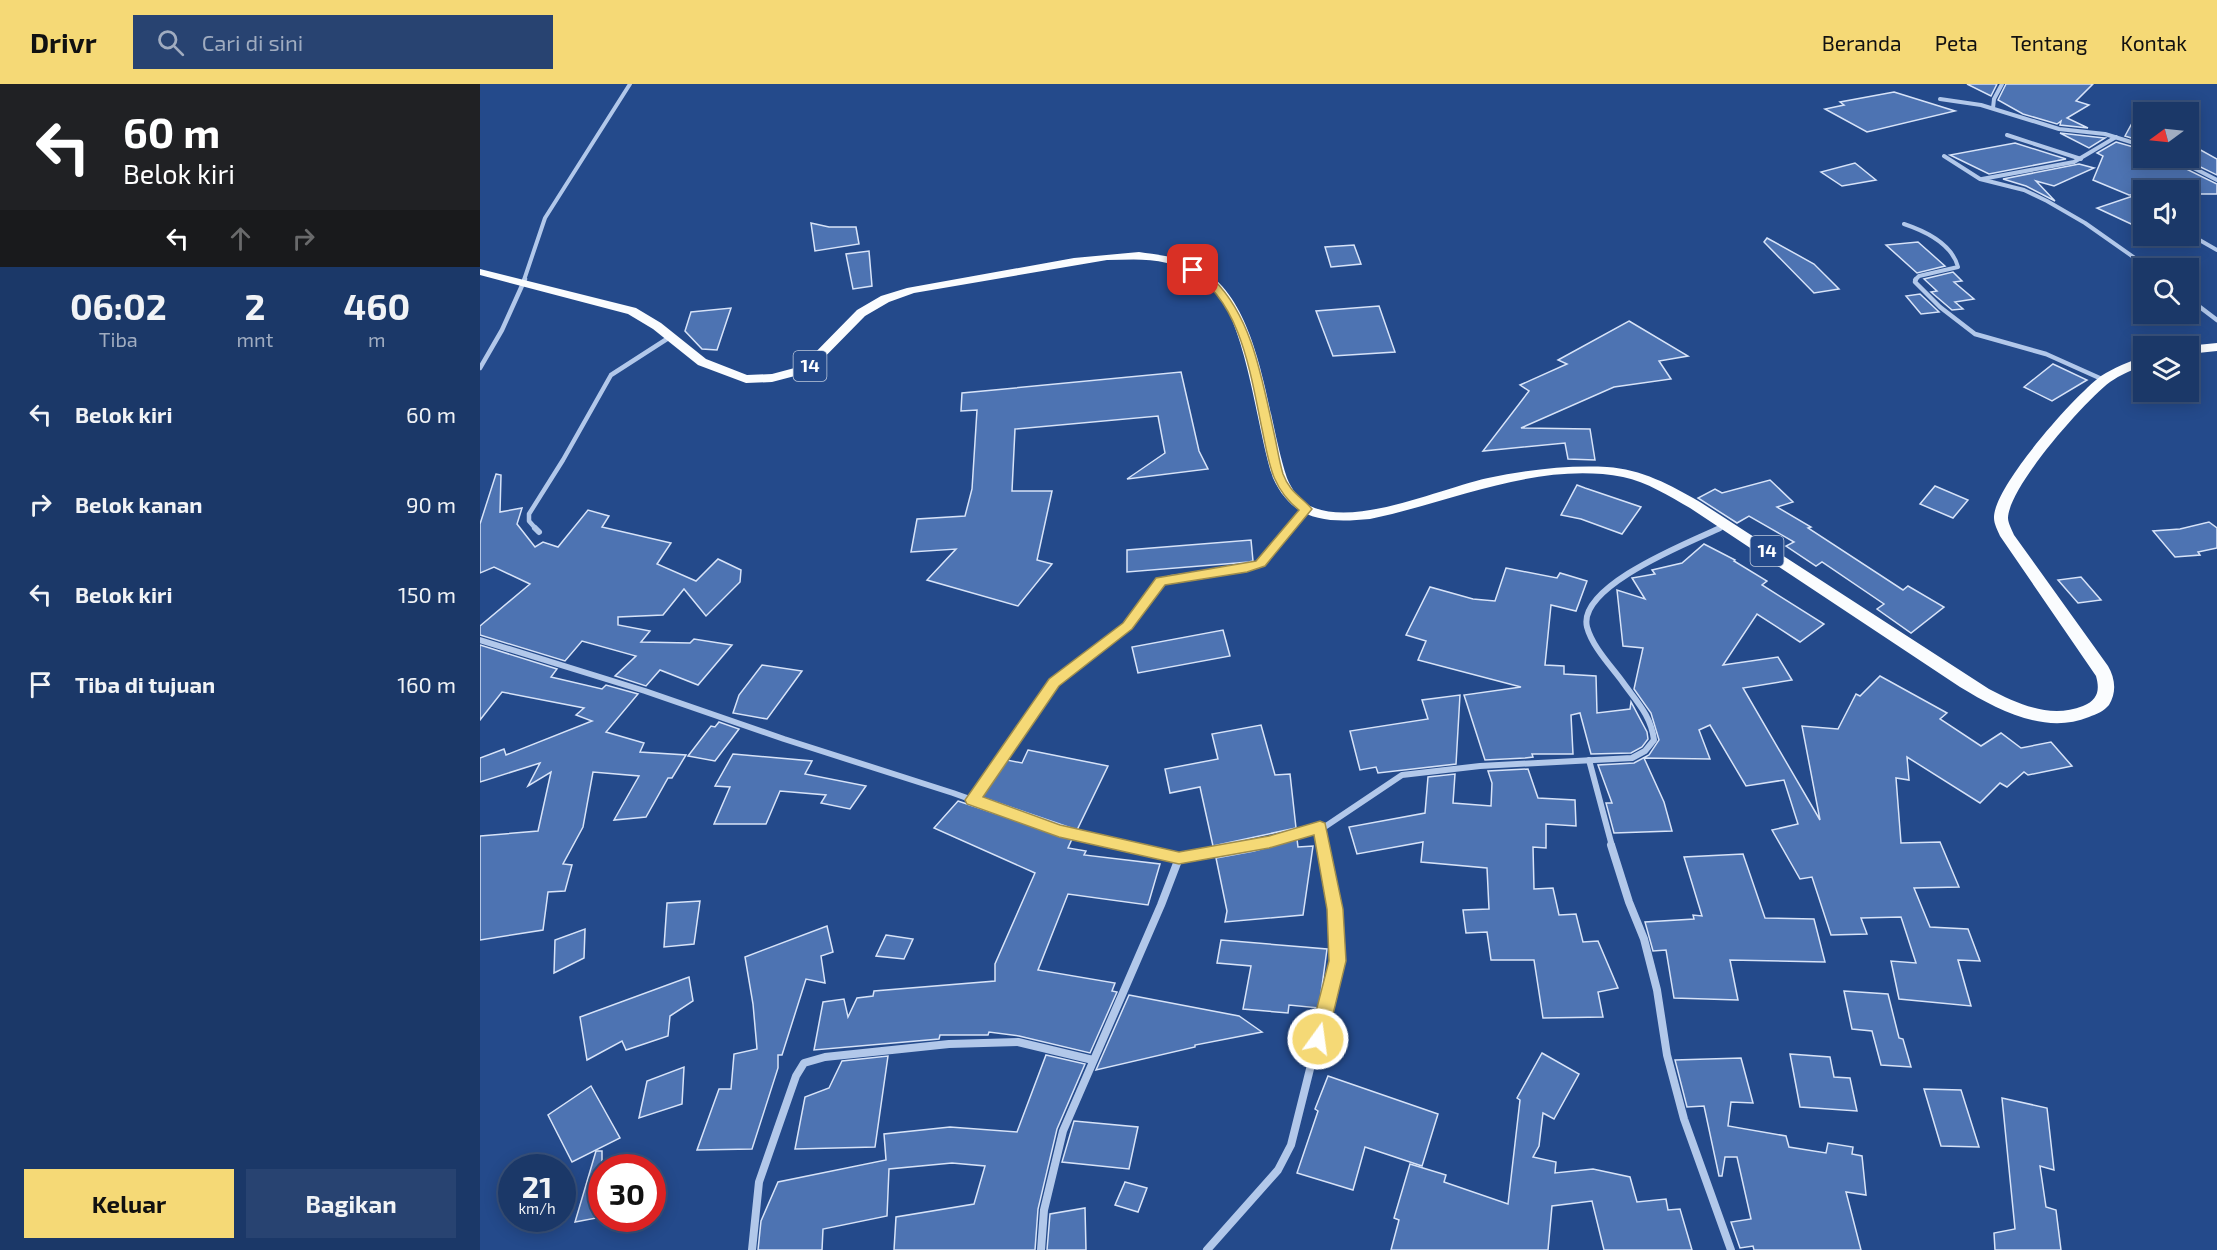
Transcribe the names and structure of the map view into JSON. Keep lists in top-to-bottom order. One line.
{"streets":{"highway":["14"]},"north":"left","page":{"header":"Drivr","search":"Cari di sini","nav":["Beranda","Peta","Tentang","Kontak"],"turn":["60 m","Belok kiri"],"eta":["06:02","Tiba","2","mnt","460","m"],"list":[{"name":"Belok kiri","value":"60 m"},{"name":"Belok kanan","value":"90 m"},{"name":"Belok kiri","value":"150 m"},{"name":"Tiba di tujuan","value":"160 m"}],"speed":"21 km/h","limit":"30","buttons":["Keluar","Bagikan"]}}
